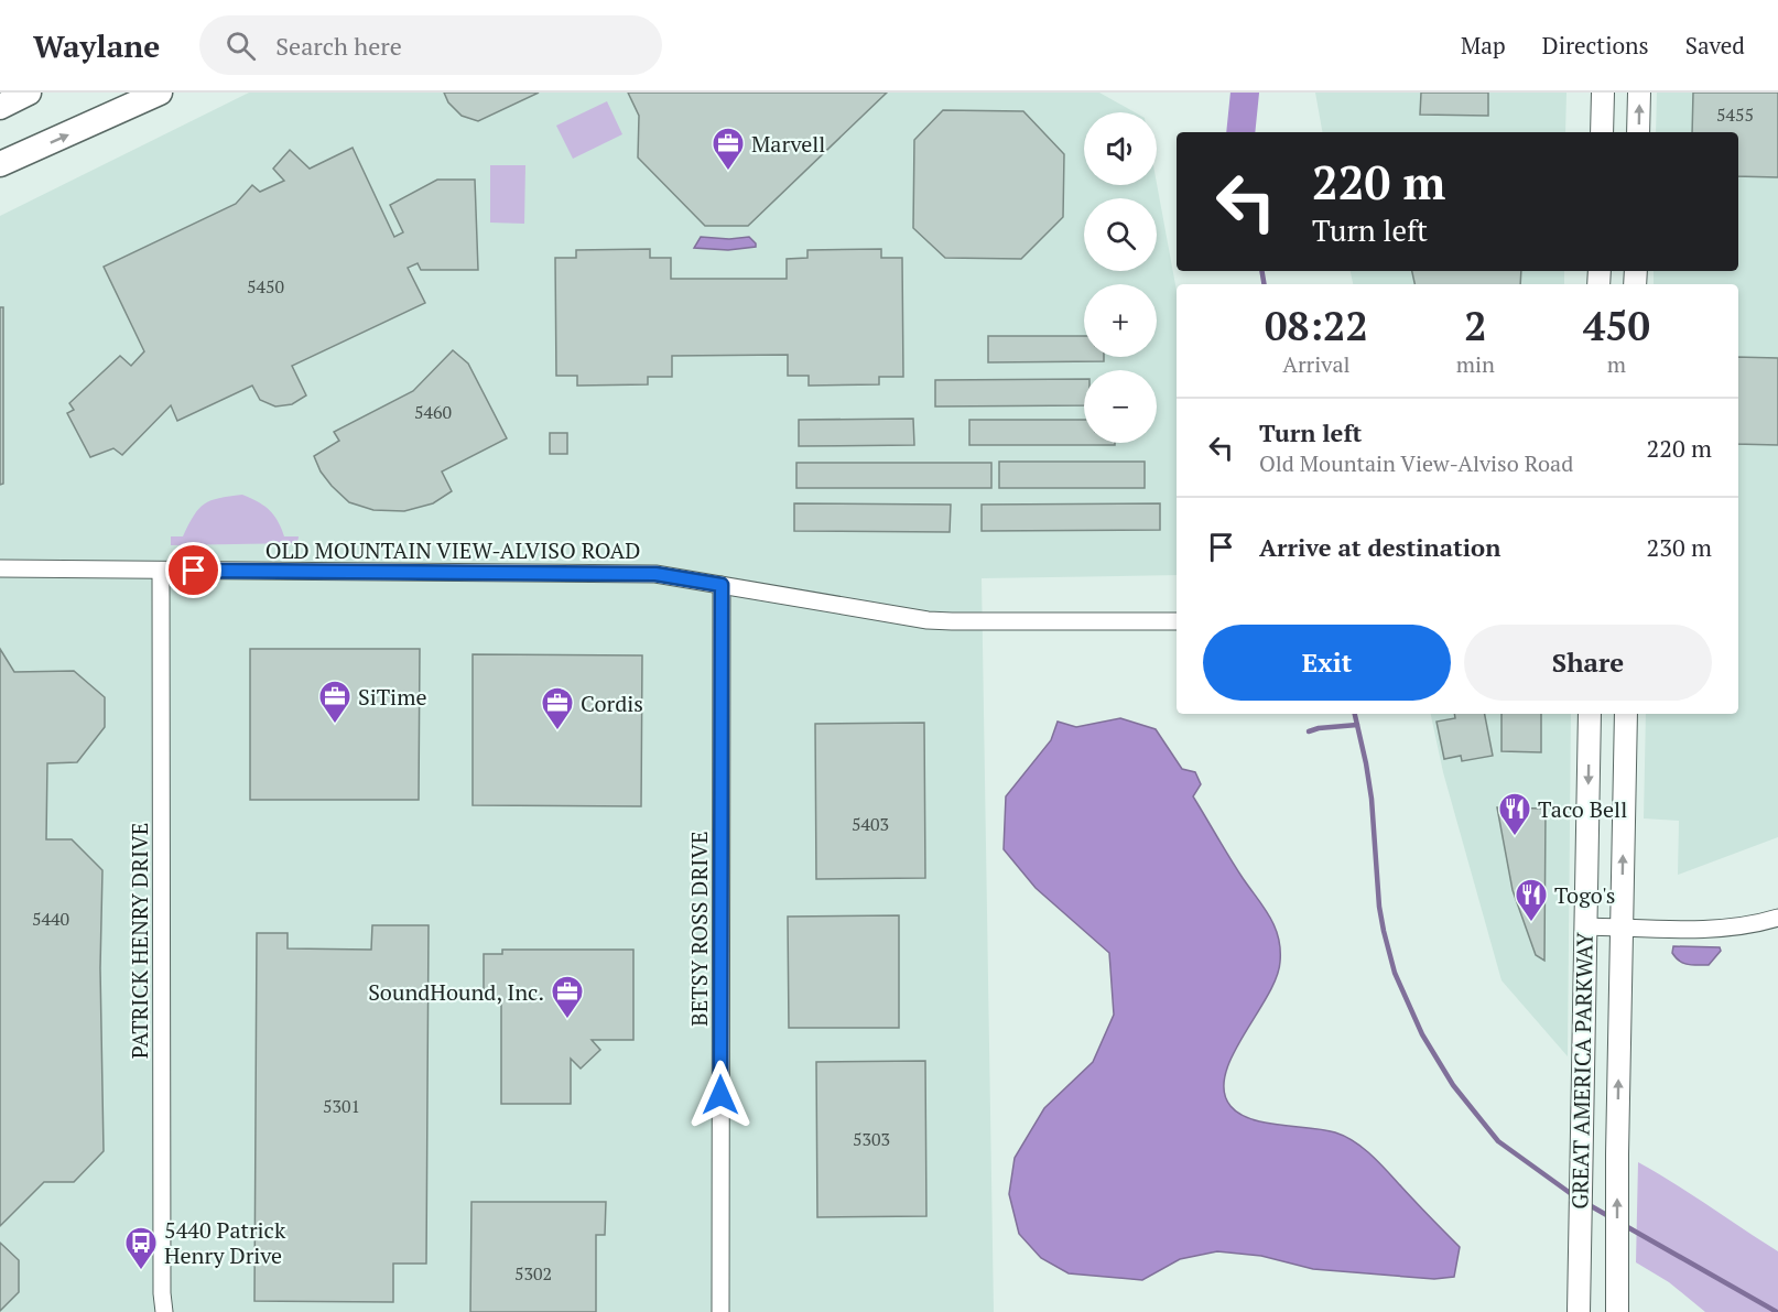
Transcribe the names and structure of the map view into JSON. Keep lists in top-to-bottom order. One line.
{"streets":{"main road":["GREAT AMERICA PARKWAY"],"street":["OLD MOUNTAIN VIEW-ALVISO ROAD","BETSY ROSS DRIVE","PATRICK HENRY DRIVE"]},"crossings":[["OLD MOUNTAIN VIEW-ALVISO ROAD","BETSY ROSS DRIVE"],["OLD MOUNTAIN VIEW-ALVISO ROAD","PATRICK HENRY DRIVE"]],"places":{"office":["Marvell","SiTime","Cordis","SoundHound, Inc."],"restaurant":["Taco Bell","Togo's"],"bus stop":["5440 Patrick Henry Drive"]},"house_numbers":["5455","5450","5460","5403","5440","5301","5303","5302"],"page":{"header":"Waylane","search":"Search here","nav":["Map","Directions","Saved"],"map_buttons":["+","−"],"turn":["220 m","Turn left"],"eta":["08:22","Arrival","2","min","450","m"],"list":[{"name":"Turn left","note":"Old Mountain View-Alviso Road","value":"220 m"},{"name":"Arrive at destination","value":"230 m"}],"buttons":["Exit","Share"]}}
